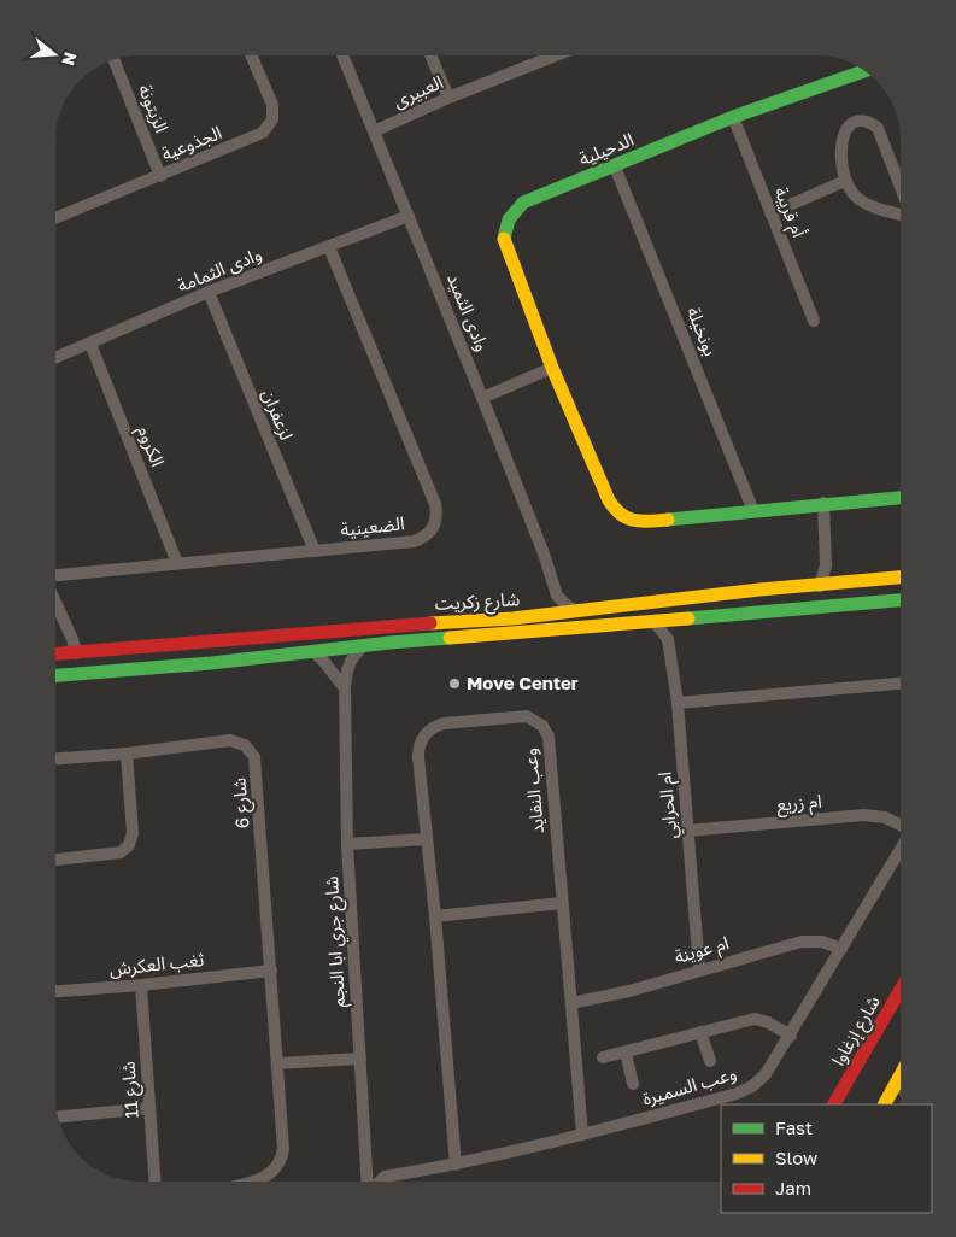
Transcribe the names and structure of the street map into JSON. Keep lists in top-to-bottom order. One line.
{"streets":{"main road":["الدحيلية","شارع زكريت","شارع إزغاوا"],"street":["العبيرى","الزيتونة","الجذوعية","أم قريبة","وادى الثمامة","وادى الثميد","بونخيلة","لزعفران","الكروم","الضعينية","وعب النفايد","شارع 6","ام زريع","ام الحرابي","شارع جري ابا النجم","ام عوينة","ثغب العكرش","وعب السميرة","شارع 11"]},"crossings":[["العبيرى","وادى الثميد"],["الزيتونة","الجذوعية"],["الدحيلية","أم قريبة"],["الدحيلية","بونخيلة"],["وادى الثمامة","وادى الثميد"],["وادى الثمامة","لزعفران"],["وادى الثمامة","الكروم"],["وادى الثمامة","الضعينية"],["لزعفران","الضعينية"],["الكروم","الضعينية"],["شارع زكريت","ام الحرابي"],["شارع زكريت","شارع جري ابا النجم"],["وعب النفايد","ام عوينة"],["وعب النفايد","وعب السميرة"],["شارع 6","ثغب العكرش"],["ام زريع","ام الحرابي"],["ام الحرابي","ام عوينة"],["شارع جري ابا النجم","وعب السميرة"],["ام عوينة","وعب السميرة"],["ثغب العكرش","شارع 11"]],"places":["Move Center"],"legend":["Fast","Slow","Jam"],"north":"right"}
